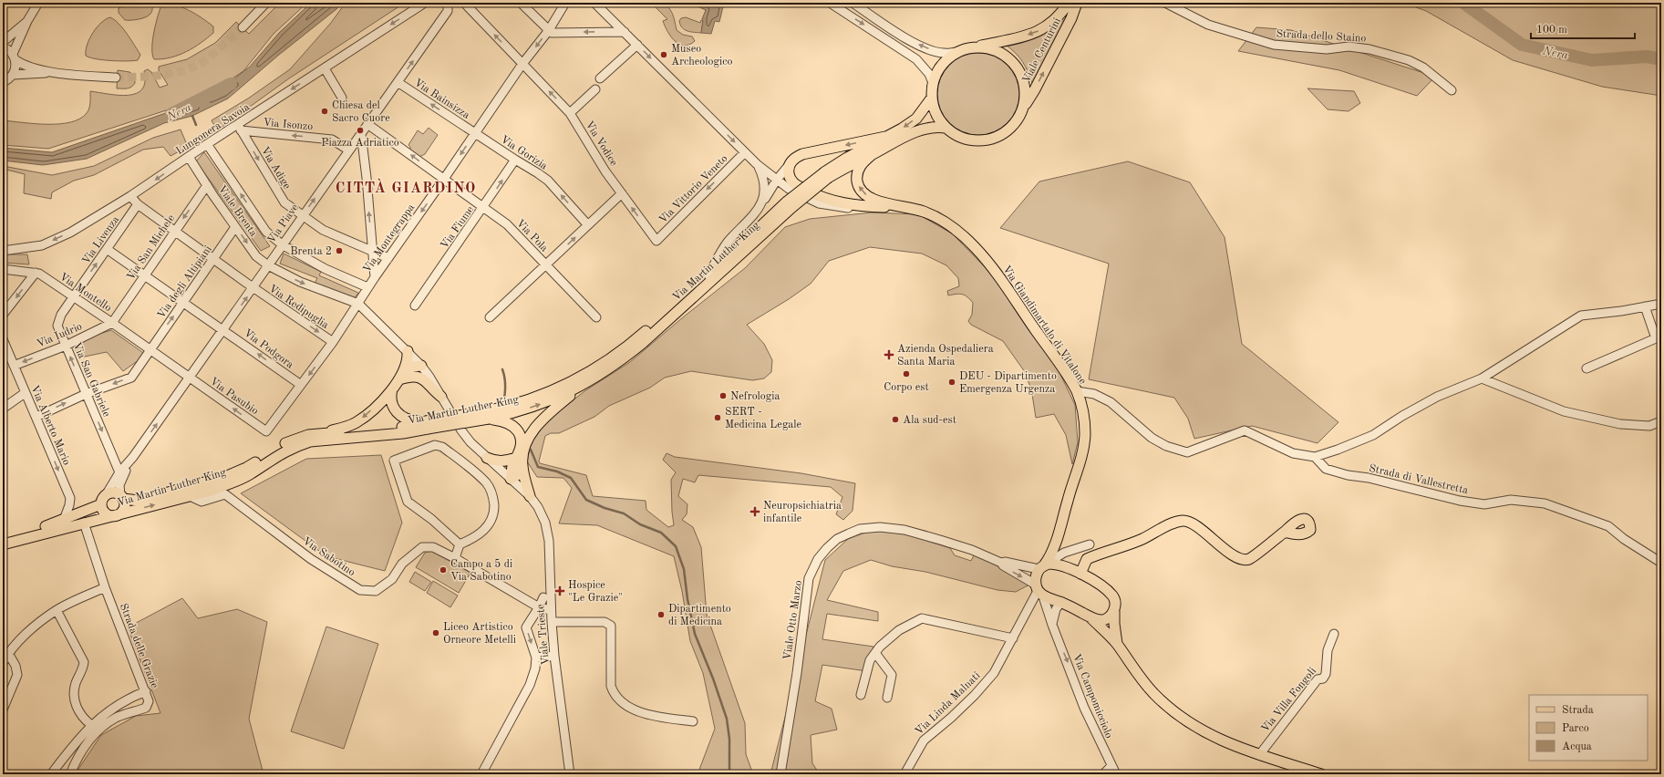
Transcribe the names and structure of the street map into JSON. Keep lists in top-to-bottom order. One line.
{"streets":{"main road":["Viale Centurini","Via Martin Luther King","Via Giandimartalo di Vitalone"],"street":["Strada dello Staino","Via Bainsizza","Via Isonzo","Lungonera Savoia","Via Vodice","Via Gorizia","Via Adige","Via Vittorio Veneto","Viale Brenta","Via Piave","Via Fiume","Via Pola","Via Montegrappa","Via Livenza","Via San Michele","Via degli Altipiani","Via Montello","Via Redipuglia","Via Iudrio","Via Podgora","Via San Gabriele","Via Pasubio","Via Alberto Mario","Strada di Vallestretta","Via Sabotino","Viale Otto Marzo","Viale Trieste","Strada delle Grazie","Via Campomicciolo","Via Villa Fongoli","Via Linda Malnati"]},"crossings":[["Viale Centurini","Via Martin Luther King"],["Via Bainsizza","Via Gorizia"],["Via Bainsizza","Via Piave"],["Via Bainsizza","Via Montegrappa"],["Via Isonzo","Lungonera Savoia"],["Via Isonzo","Via Adige"],["Via Isonzo","Via Piave"],["Lungonera Savoia","Via Adige"],["Lungonera Savoia","Viale Brenta"],["Via Vodice","Via Vittorio Veneto"],["Via Vodice","Via Montegrappa"],["Via Gorizia","Via Fiume"],["Via Gorizia","Via Montegrappa"],["Via Adige","Via Piave"],["Via Adige","Via Montegrappa"],["Viale Brenta","Via Piave"],["Viale Brenta","Via Montegrappa"],["Viale Brenta","Via San Michele"],["Viale Brenta","Via degli Altipiani"],["Viale Brenta","Viale Trieste"],["Via Piave","Via Pola"],["Via Piave","Via Martin Luther King"],["Via Piave","Via Montello"],["Via Piave","Via Redipuglia"],["Via Piave","Via Podgora"],["Via Piave","Via San Gabriele"],["Via Piave","Via Pasubio"],["Via Fiume","Via Pola"],["Via Pola","Via Montegrappa"],["Via Montegrappa","Via Redipuglia"],["Via Montegrappa","Via Podgora"],["Via Montegrappa","Via Pasubio"],["Via Montegrappa","Viale Trieste"],["Via Livenza","Via Montello"],["Via Livenza","Via Redipuglia"],["Via Livenza","Via Podgora"],["Via Livenza","Via San Gabriele"],["Via San Michele","Via Montello"],["Via San Michele","Via Redipuglia"],["Via San Michele","Via Iudrio"],["Via San Michele","Via Podgora"],["Via Martin Luther King","Via Sabotino"],["Via degli Altipiani","Via Montello"],["Via degli Altipiani","Via Redipuglia"],["Via degli Altipiani","Via Podgora"],["Via degli Altipiani","Via San Gabriele"],["Via degli Altipiani","Via Alberto Mario"],["Via Montello","Via Iudrio"],["Via Montello","Via San Gabriele"],["Via Montello","Via Pasubio"],["Via Giandimartalo di Vitalone","Viale Otto Marzo"],["Via Giandimartalo di Vitalone","Via Campomicciolo"],["Via Giandimartalo di Vitalone","Via Linda Malnati"],["Via Iudrio","Via San Gabriele"],["Via Iudrio","Via Alberto Mario"],["Viale Otto Marzo","Via Campomicciolo"],["Viale Otto Marzo","Via Linda Malnati"],["Via Campomicciolo","Via Linda Malnati"]],"one_way":["Via Bainsizza","Via Isonzo","Lungonera Savoia","Via Vodice","Via Gorizia","Via Adige","Via Piave","Via Montegrappa","Via Livenza","Via Redipuglia","Via Iudrio","Via Podgora","Via Pasubio","Via Alberto Mario","Via Campomicciolo"],"districts":["CITTÀ GIARDINO"],"water":["Nera"],"places":{"other":["Museo Archeologico","Chiesa del Sacro Cuore","Piazza Adriatico","Brenta 2","Corpo est","DEU - Dipartimento Emergenza Urgenza","Nefrologia","SERT - Medicina Legale","Ala sud-est","Campo a 5 di Via Sabotino","Dipartimento di Medicina","Liceo Artistico Orneore Metelli"],"health":["Azienda Ospedaliera Santa Maria","Neuropsichiatria infantile","Hospice \"Le Grazie\""]},"legend":["Strada","Parco","Acqua"],"scale_bar":"100 m"}
